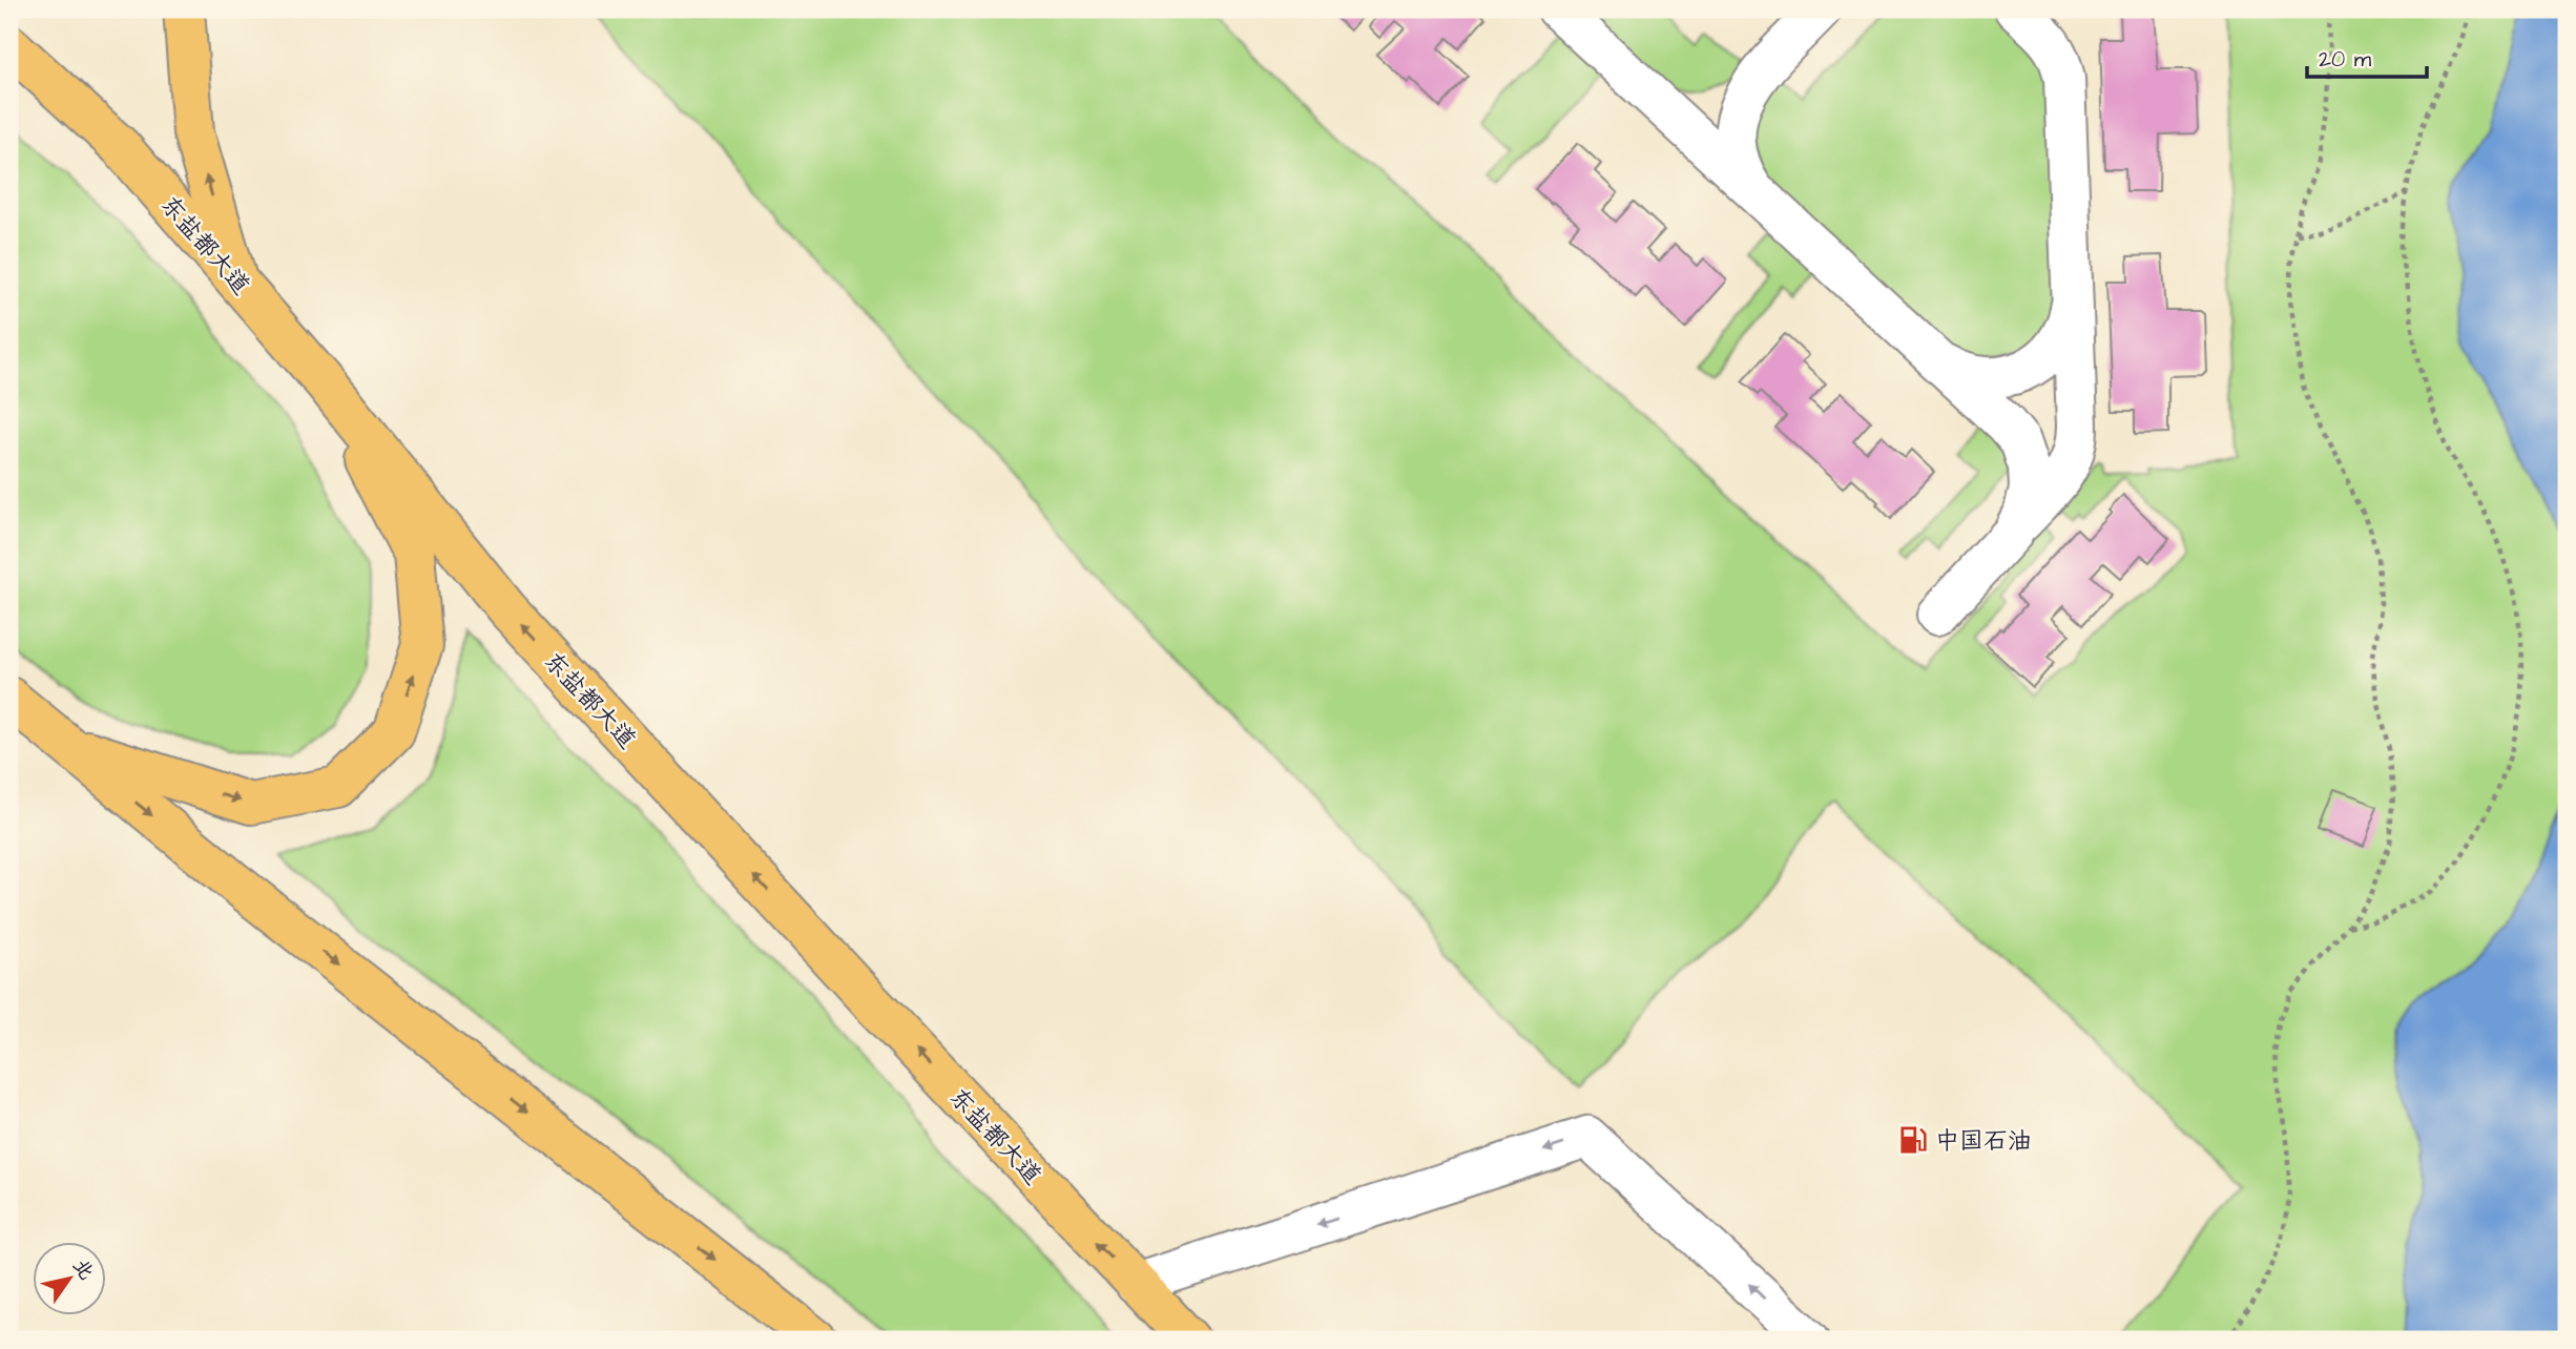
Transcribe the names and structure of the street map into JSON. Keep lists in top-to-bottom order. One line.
{"streets":{"main road":["东盐都大道"]},"places":{"fuel station":["中国石油"]},"scale_bar":"20 m","north":"top right"}
